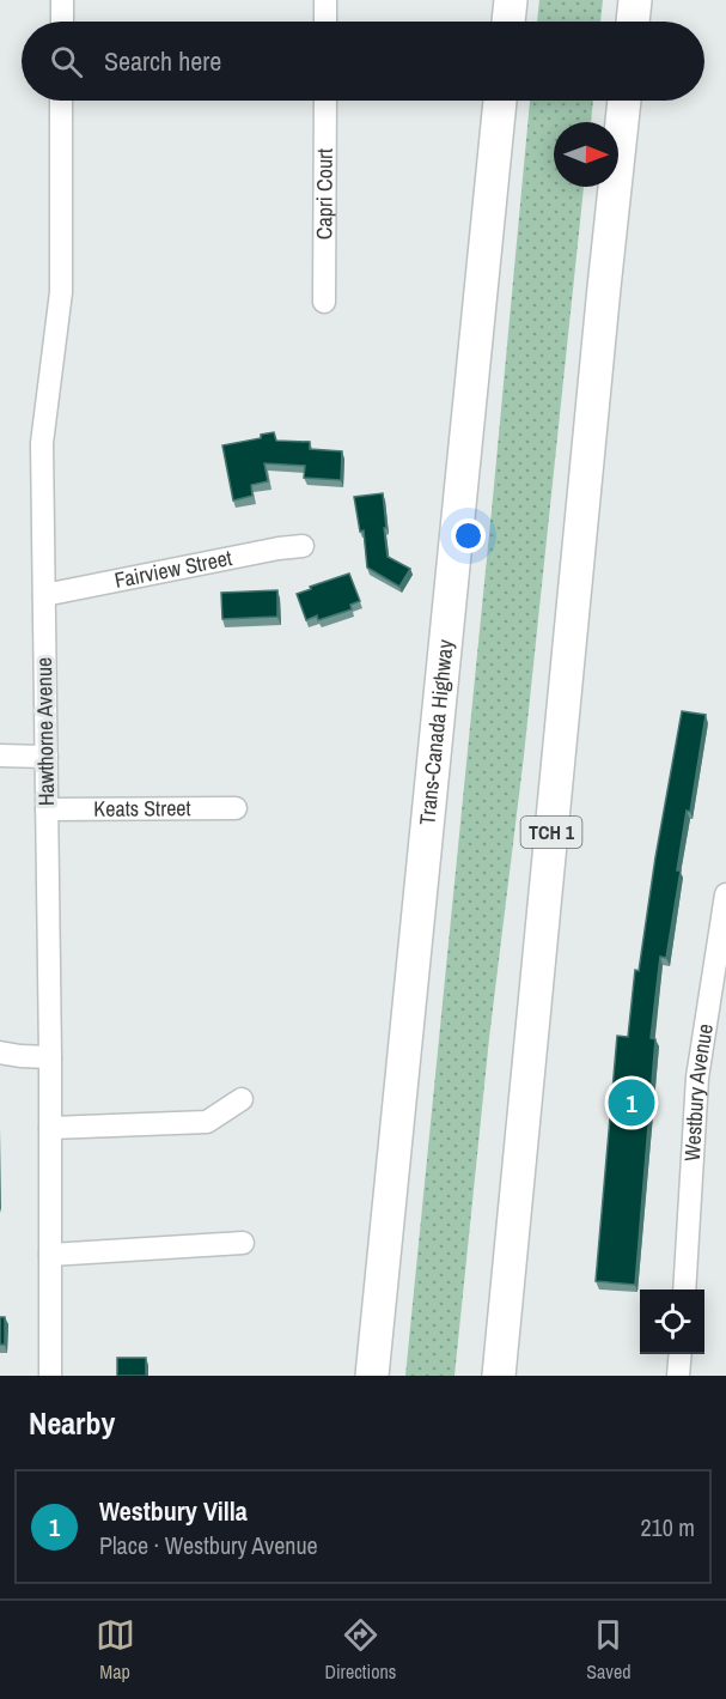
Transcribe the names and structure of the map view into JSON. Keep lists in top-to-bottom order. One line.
{"streets":{"highway":["Trans-Canada Highway","TCH 1"],"street":["Capri Court","Fairview Street","Hawthorne Avenue","Keats Street","Westbury Avenue"]},"crossings":[["Fairview Street","Hawthorne Avenue"],["Hawthorne Avenue","Keats Street"]],"north":"right","page":{"search":"Search here","pins":"1","heading":"Nearby","list":[{"mark":"1","name":"Westbury Villa","note":"Place · Westbury Avenue","value":"210 m"}],"nav":["Map","Directions","Saved"]}}
